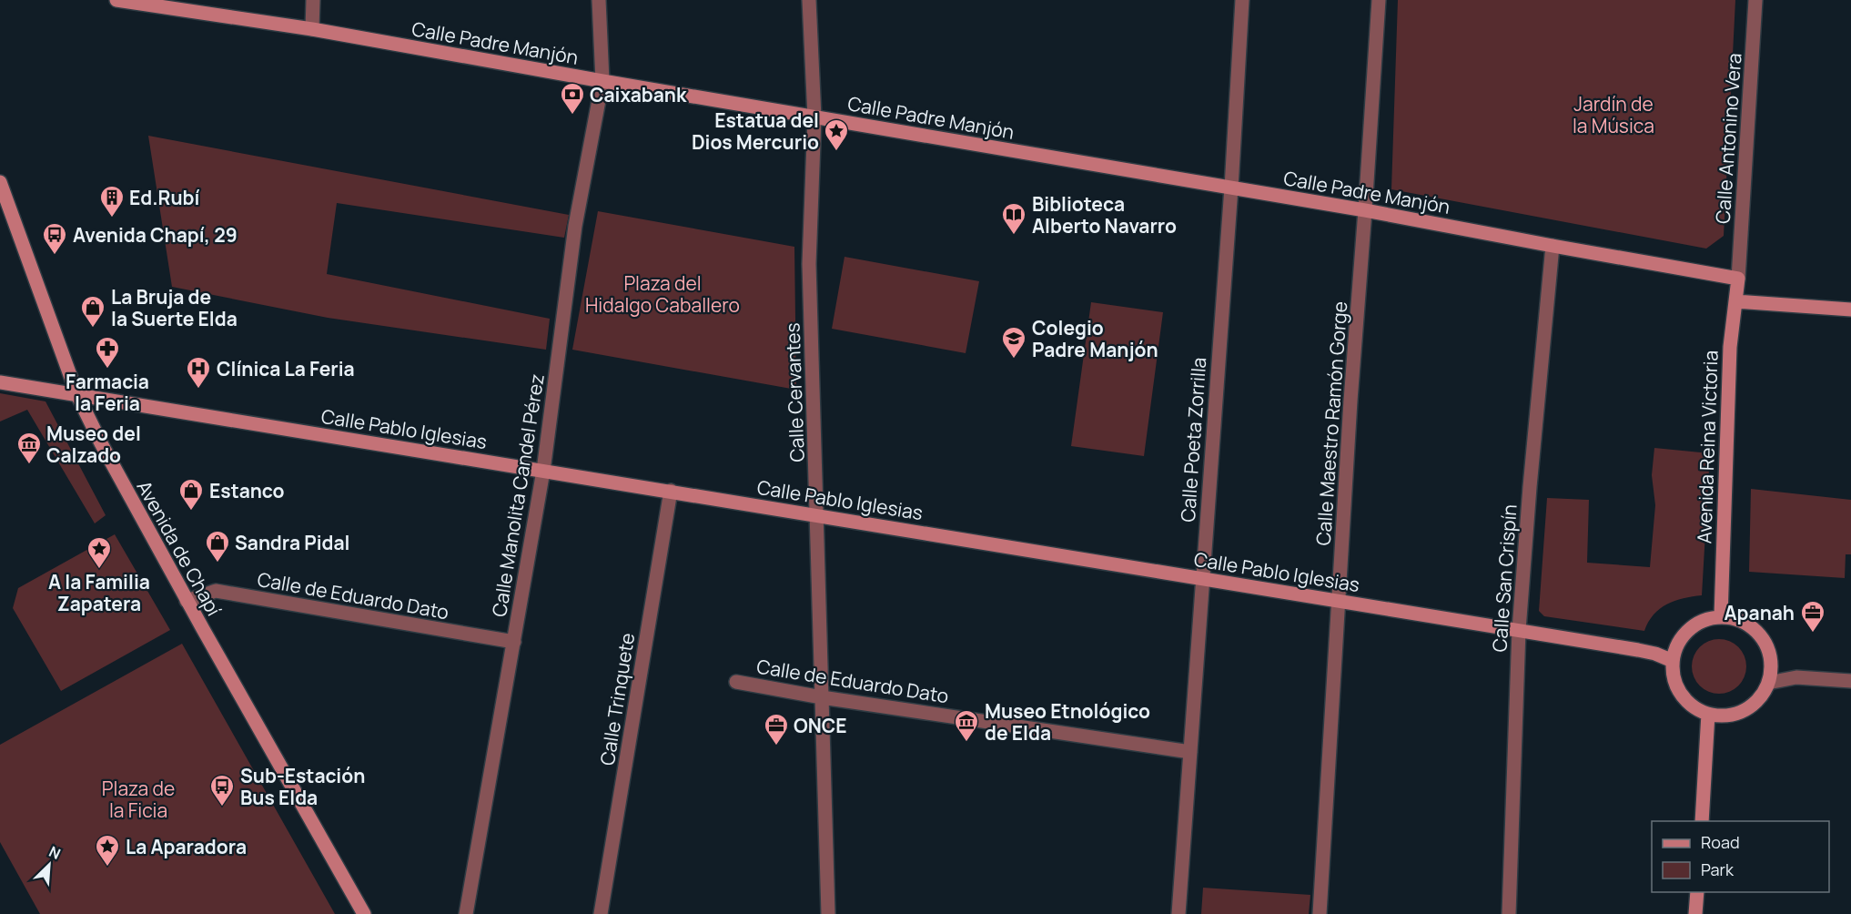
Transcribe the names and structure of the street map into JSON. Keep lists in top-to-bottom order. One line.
{"streets":{"street":["Calle Padre Manjón","Calle Antonino Vera","Calle Cervantes","Calle Maestro Ramón Gorge","Calle Pablo Iglesias","Calle Poeta Zorrilla","Avenida Reina Victoria","Calle Manolita Candel Pérez","Avenida de Chapí","Calle San Crispín","Calle de Eduardo Dato","Calle Trinquete"]},"crossings":[["Calle Padre Manjón","Calle Antonino Vera"],["Calle Padre Manjón","Calle Cervantes"],["Calle Padre Manjón","Calle Maestro Ramón Gorge"],["Calle Padre Manjón","Calle Poeta Zorrilla"],["Calle Padre Manjón","Avenida Reina Victoria"],["Calle Padre Manjón","Calle Manolita Candel Pérez"],["Calle Padre Manjón","Calle San Crispín"],["Calle Antonino Vera","Avenida Reina Victoria"],["Calle Cervantes","Calle Pablo Iglesias"],["Calle Cervantes","Calle de Eduardo Dato"],["Calle Maestro Ramón Gorge","Calle Pablo Iglesias"],["Calle Pablo Iglesias","Calle Poeta Zorrilla"],["Calle Pablo Iglesias","Avenida Reina Victoria"],["Calle Pablo Iglesias","Calle Manolita Candel Pérez"],["Calle Pablo Iglesias","Avenida de Chapí"],["Calle Pablo Iglesias","Calle San Crispín"],["Calle Pablo Iglesias","Calle Trinquete"],["Calle Poeta Zorrilla","Calle de Eduardo Dato"],["Calle Manolita Candel Pérez","Calle de Eduardo Dato"],["Avenida de Chapí","Calle de Eduardo Dato"]],"parks":["Jardín de la Música","Plaza del Hidalgo Caballero","Plaza de la Ficia"],"places":{"bank":["Caixabank"],"place":["Estatua del Dios Mercurio","A la Familia Zapatera","La Aparadora"],"building":["Ed.Rubí"],"library":["Biblioteca Alberto Navarro"],"bus stop":["Avenida Chapí, 29","Sub-Estación Bus Elda"],"shop":["La Bruja de la Suerte Elda","Estanco","Sandra Pidal"],"school or university":["Colegio Padre Manjón"],"pharmacy":["Farmacia la Feria"],"hospital":["Clínica La Feria"],"museum":["Museo del Calzado","Museo Etnológico de Elda"],"office":["Apanah","ONCE"]},"legend":["Road","Park"],"north":"top right"}
